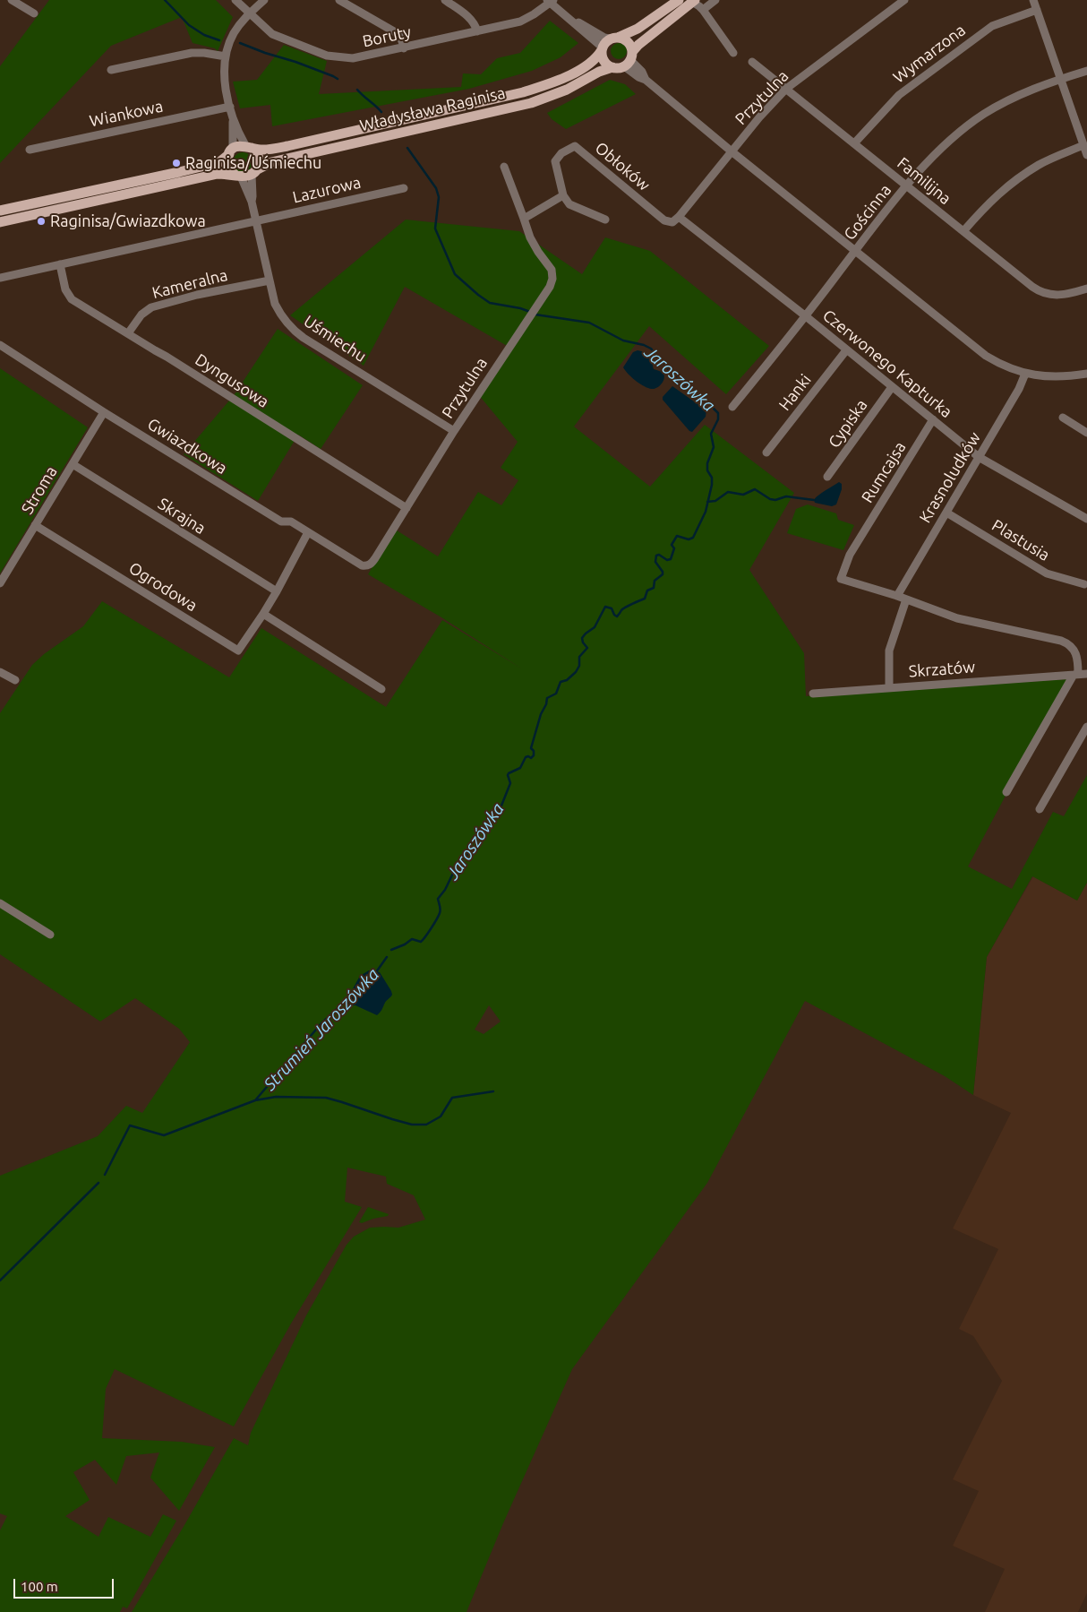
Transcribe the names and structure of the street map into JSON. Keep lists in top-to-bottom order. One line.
{"streets":{"main road":["Władysława Raginisa"],"street":["Boruty","Wymarzona","Przytulna","Wiankowa","Obłoków","Familijna","Lazurowa","Gościnna","Kameralna","Uśmiechu","Czerwonego Kapturka","Dyngusowa","Hanki","Cypiska","Gwiazdkowa","Rumcajsa","Krasnoludków","Stroma","Skrajna","Plastusia","Ogrodowa","Skrzatów"]},"crossings":[["Wymarzona","Familijna"],["Przytulna","Obłoków"],["Przytulna","Familijna"],["Przytulna","Uśmiechu"],["Przytulna","Czerwonego Kapturka"],["Przytulna","Dyngusowa"],["Przytulna","Gwiazdkowa"],["Władysława Raginisa","Uśmiechu"],["Obłoków","Czerwonego Kapturka"],["Familijna","Gościnna"],["Lazurowa","Uśmiechu"],["Lazurowa","Dyngusowa"],["Gościnna","Czerwonego Kapturka"],["Kameralna","Uśmiechu"],["Kameralna","Dyngusowa"],["Czerwonego Kapturka","Hanki"],["Czerwonego Kapturka","Cypiska"],["Czerwonego Kapturka","Rumcajsa"],["Czerwonego Kapturka","Krasnoludków"],["Gwiazdkowa","Stroma"],["Gwiazdkowa","Ogrodowa"],["Rumcajsa","Krasnoludków"],["Krasnoludków","Plastusia"],["Stroma","Skrajna"],["Stroma","Ogrodowa"],["Skrajna","Ogrodowa"]],"water":["Jaroszówka","Strumień Jaroszówka"],"places":["Raginisa/Uśmiechu","Raginisa/Gwiazdkowa"],"scale_bar":"100 m"}
